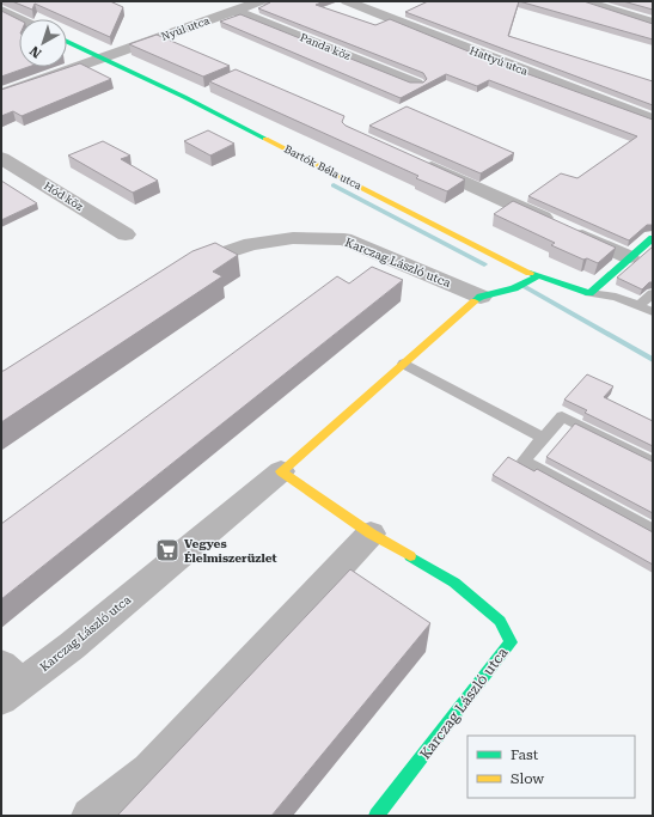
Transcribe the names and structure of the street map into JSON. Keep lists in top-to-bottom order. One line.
{"streets":{"street":["Nyúl utca","Panda köz","Hattyú utca","Bartók Béla utca","Hód köz","Karczag László utca"]},"crossings":[["Nyúl utca","Panda köz"],["Nyúl utca","Bartók Béla utca"]],"places":{"supermarket":["Vegyes Élelmiszerüzlet"]},"legend":["Fast","Slow"],"north":"bottom left"}
